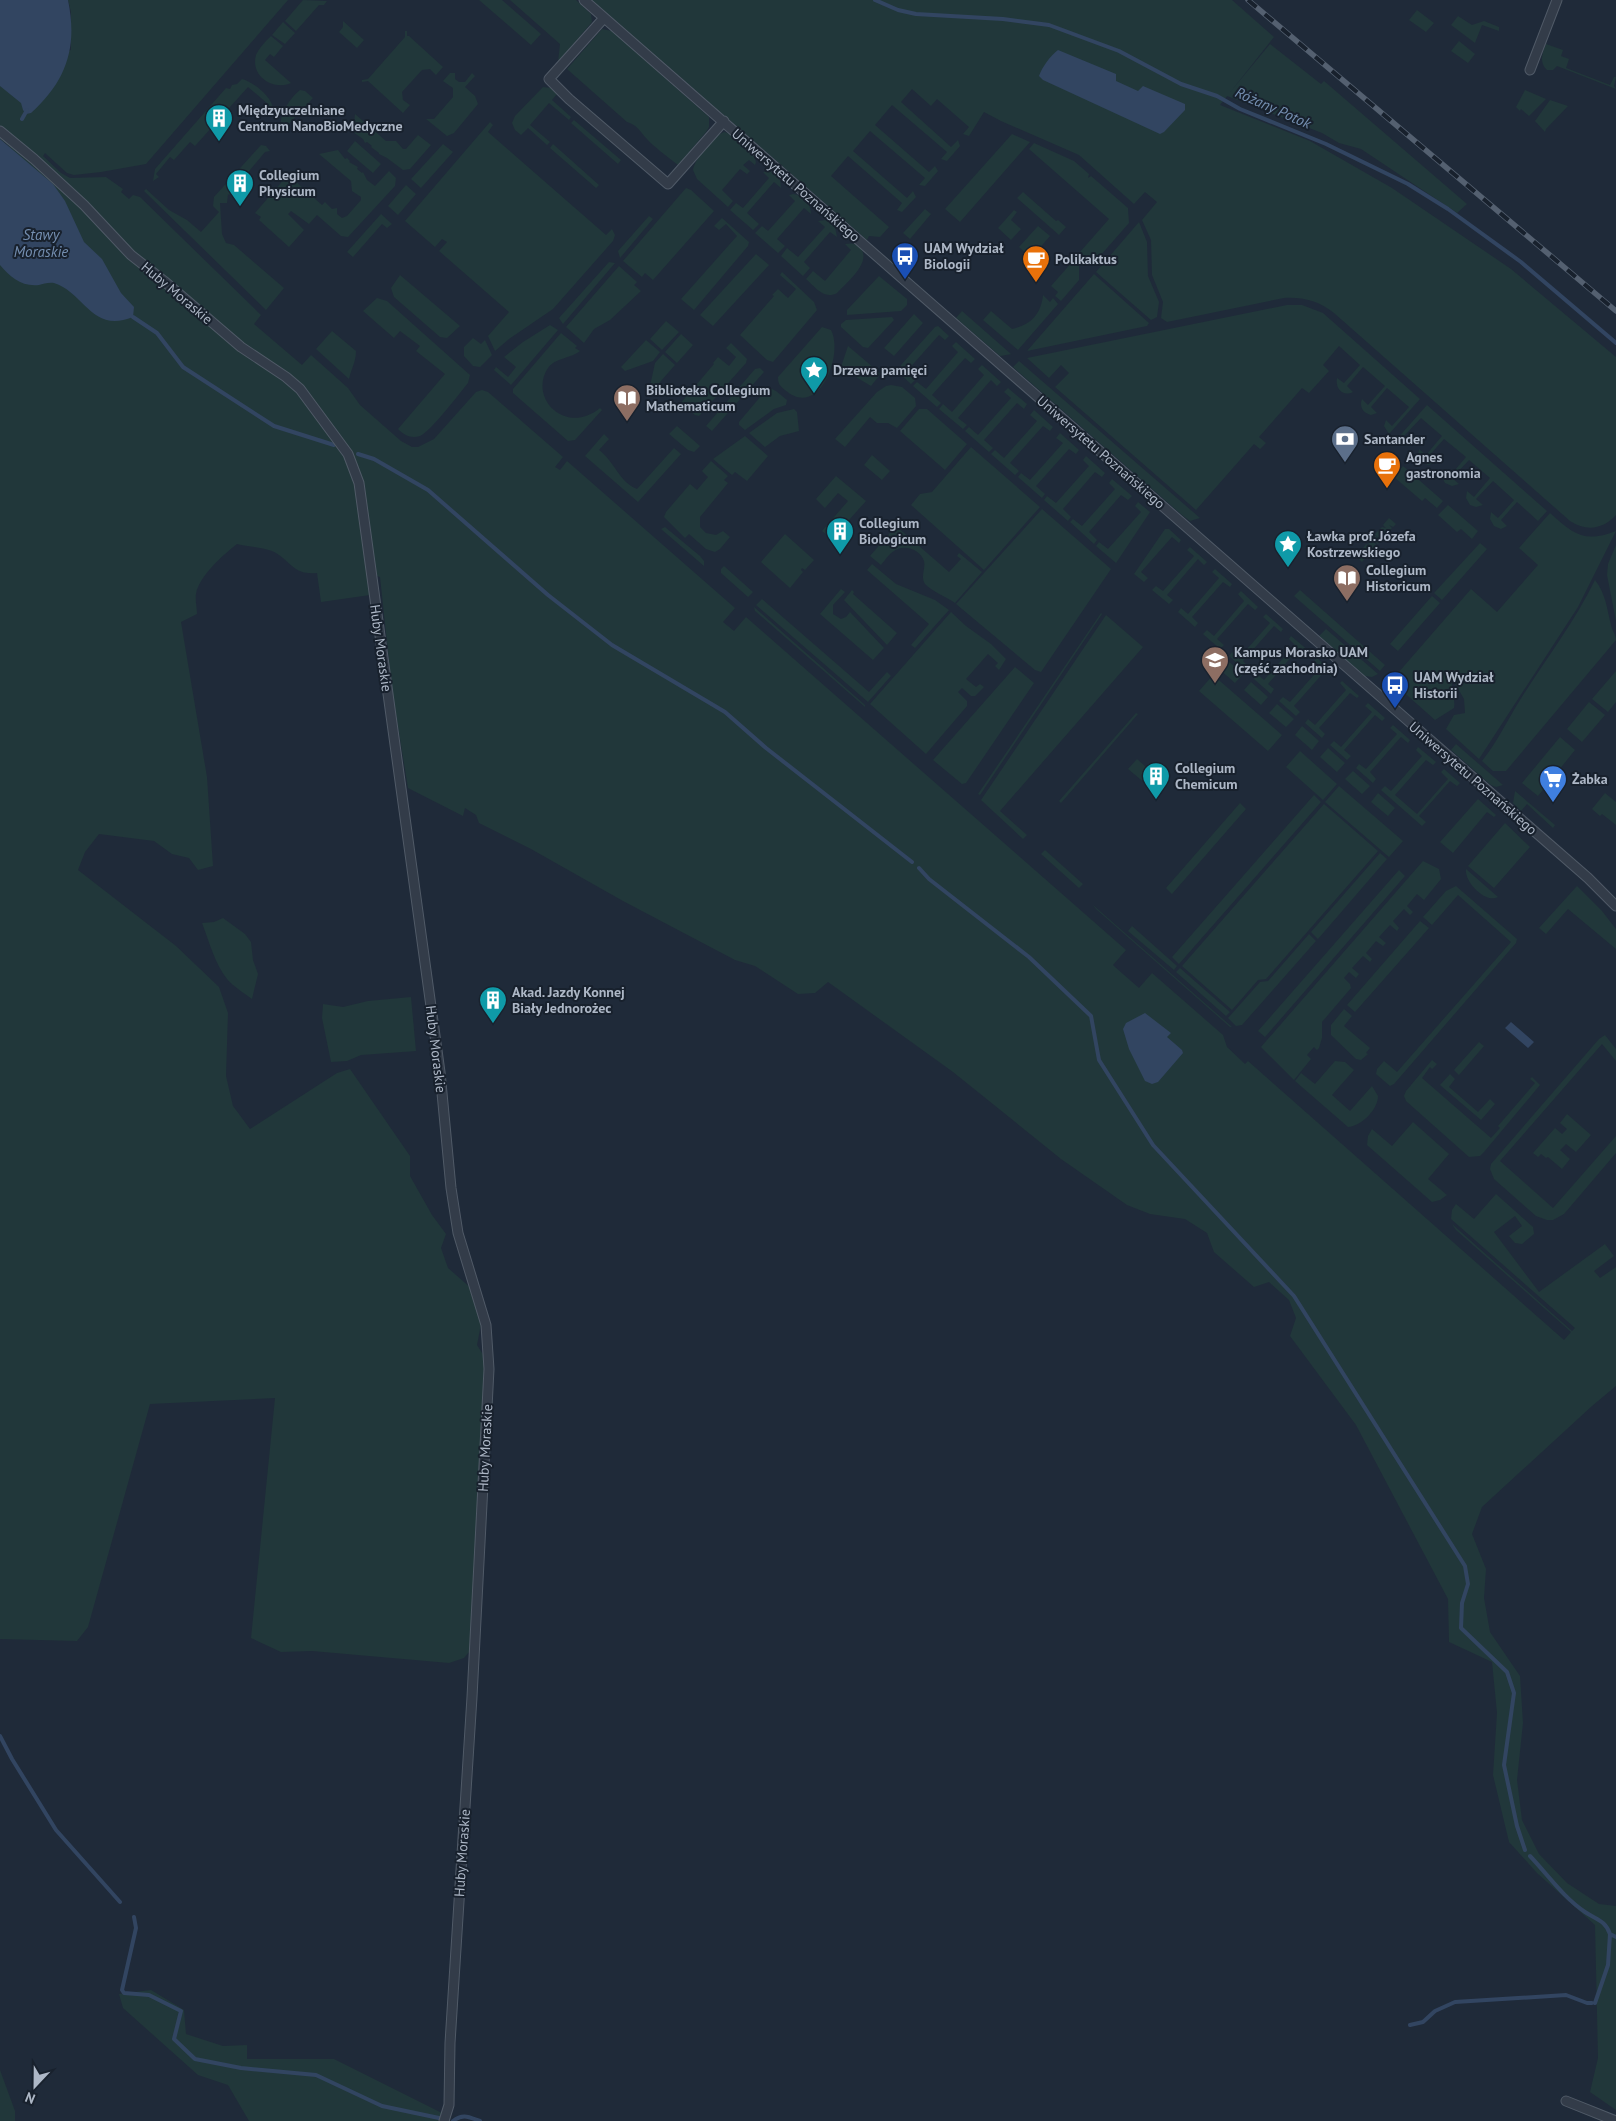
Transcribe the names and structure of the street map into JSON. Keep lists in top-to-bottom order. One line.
{"streets":{"street":["Uniwersytetu Poznańskiego","Huby Moraskie"]},"water":["Różany Potok","Stawy Moraskie"],"places":{"building":["Międzyuczelniane Centrum NanoBioMedyczne","Collegium Physicum","Collegium Biologicum","Collegium Chemicum","Akad. Jazdy Konnej Biały Jednorożec"],"bus stop":["UAM Wydział Biologii","UAM Wydział Historii"],"cafe":["Polikaktus","Agnes gastronomia"],"place":["Drzewa pamięci","Ławka prof. Józefa Kostrzewskiego"],"library":["Biblioteka Collegium Mathematicum","Collegium Historicum"],"bank":["Santander"],"school or university":["Kampus Morasko UAM (część zachodnia)"],"supermarket":["Żabka"]},"north":"bottom"}
